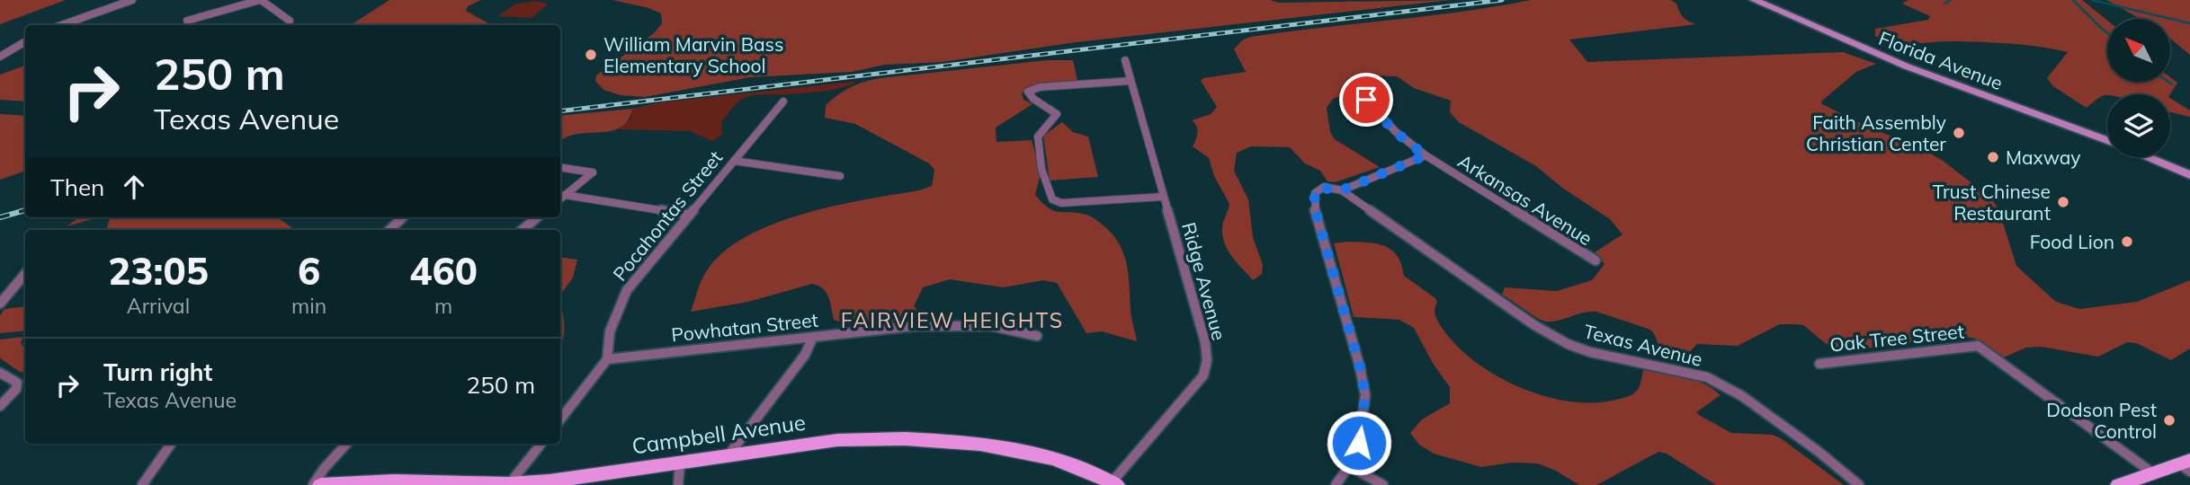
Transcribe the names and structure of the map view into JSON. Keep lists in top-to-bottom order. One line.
{"streets":{"main road":["Florida Avenue","Campbell Avenue"],"street":["Arkansas Avenue","Pocahontas Street","Ridge Avenue","Powhatan Street","Oak Tree Street","Texas Avenue"]},"crossings":[["Pocahontas Street","Powhatan Street"],["Ridge Avenue","Campbell Avenue"]],"districts":["FAIRVIEW HEIGHTS"],"places":["William Marvin Bass Elementary School","Faith Assembly Christian Center","Maxway","Trust Chinese Restaurant","Food Lion","Dodson Pest Control"],"north":"top left","page":{"turn":["250 m","Texas Avenue"],"then":"Then","eta":["23:05","Arrival","6","min","460","m"],"list":[{"name":"Turn right","note":"Texas Avenue","value":"250 m"}]}}
